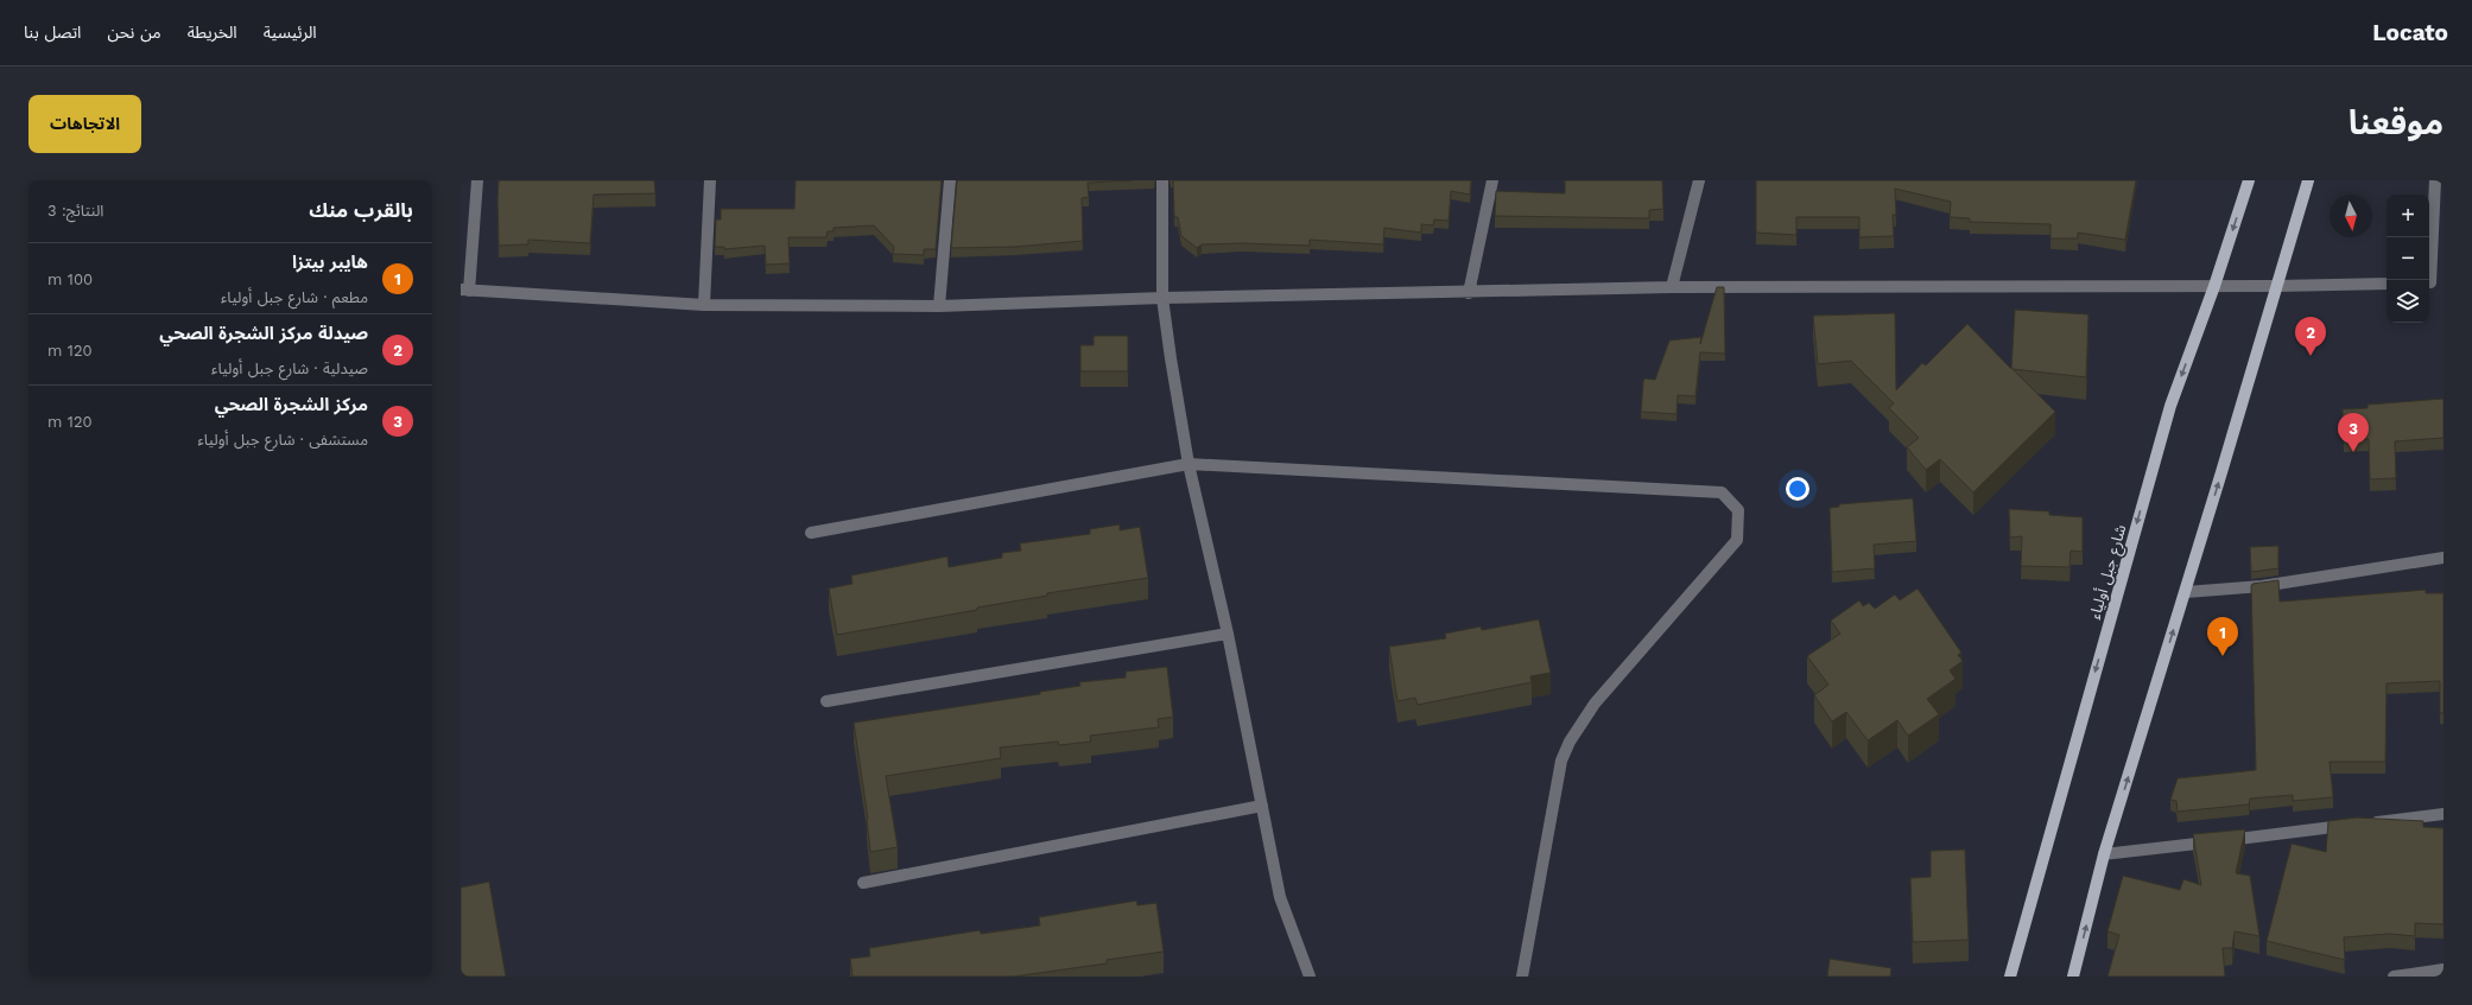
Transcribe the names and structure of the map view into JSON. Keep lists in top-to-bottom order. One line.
{"streets":{"main road":["شارع جبل أولياء"]},"north":"bottom","page":{"header":"Locato","nav":["الرئيسية","الخريطة","من نحن","اتصل بنا"],"title":"موقعنا","buttons":"الاتجاهات","heading":["بالقرب منك","النتائج: 3"],"map_buttons":["+","−"],"list":[{"mark":"1","name":"هايبر بيتزا","note":"مطعم · شارع جبل أولياء","value":"100 m"},{"mark":"2","name":"صيدلة مركز الشجرة الصحي","note":"صيدلية · شارع جبل أولياء","value":"120 m"},{"mark":"3","name":"مركز الشجرة الصحي","note":"مستشفى · شارع جبل أولياء","value":"120 m"}],"pins":["2","3","1"]}}
